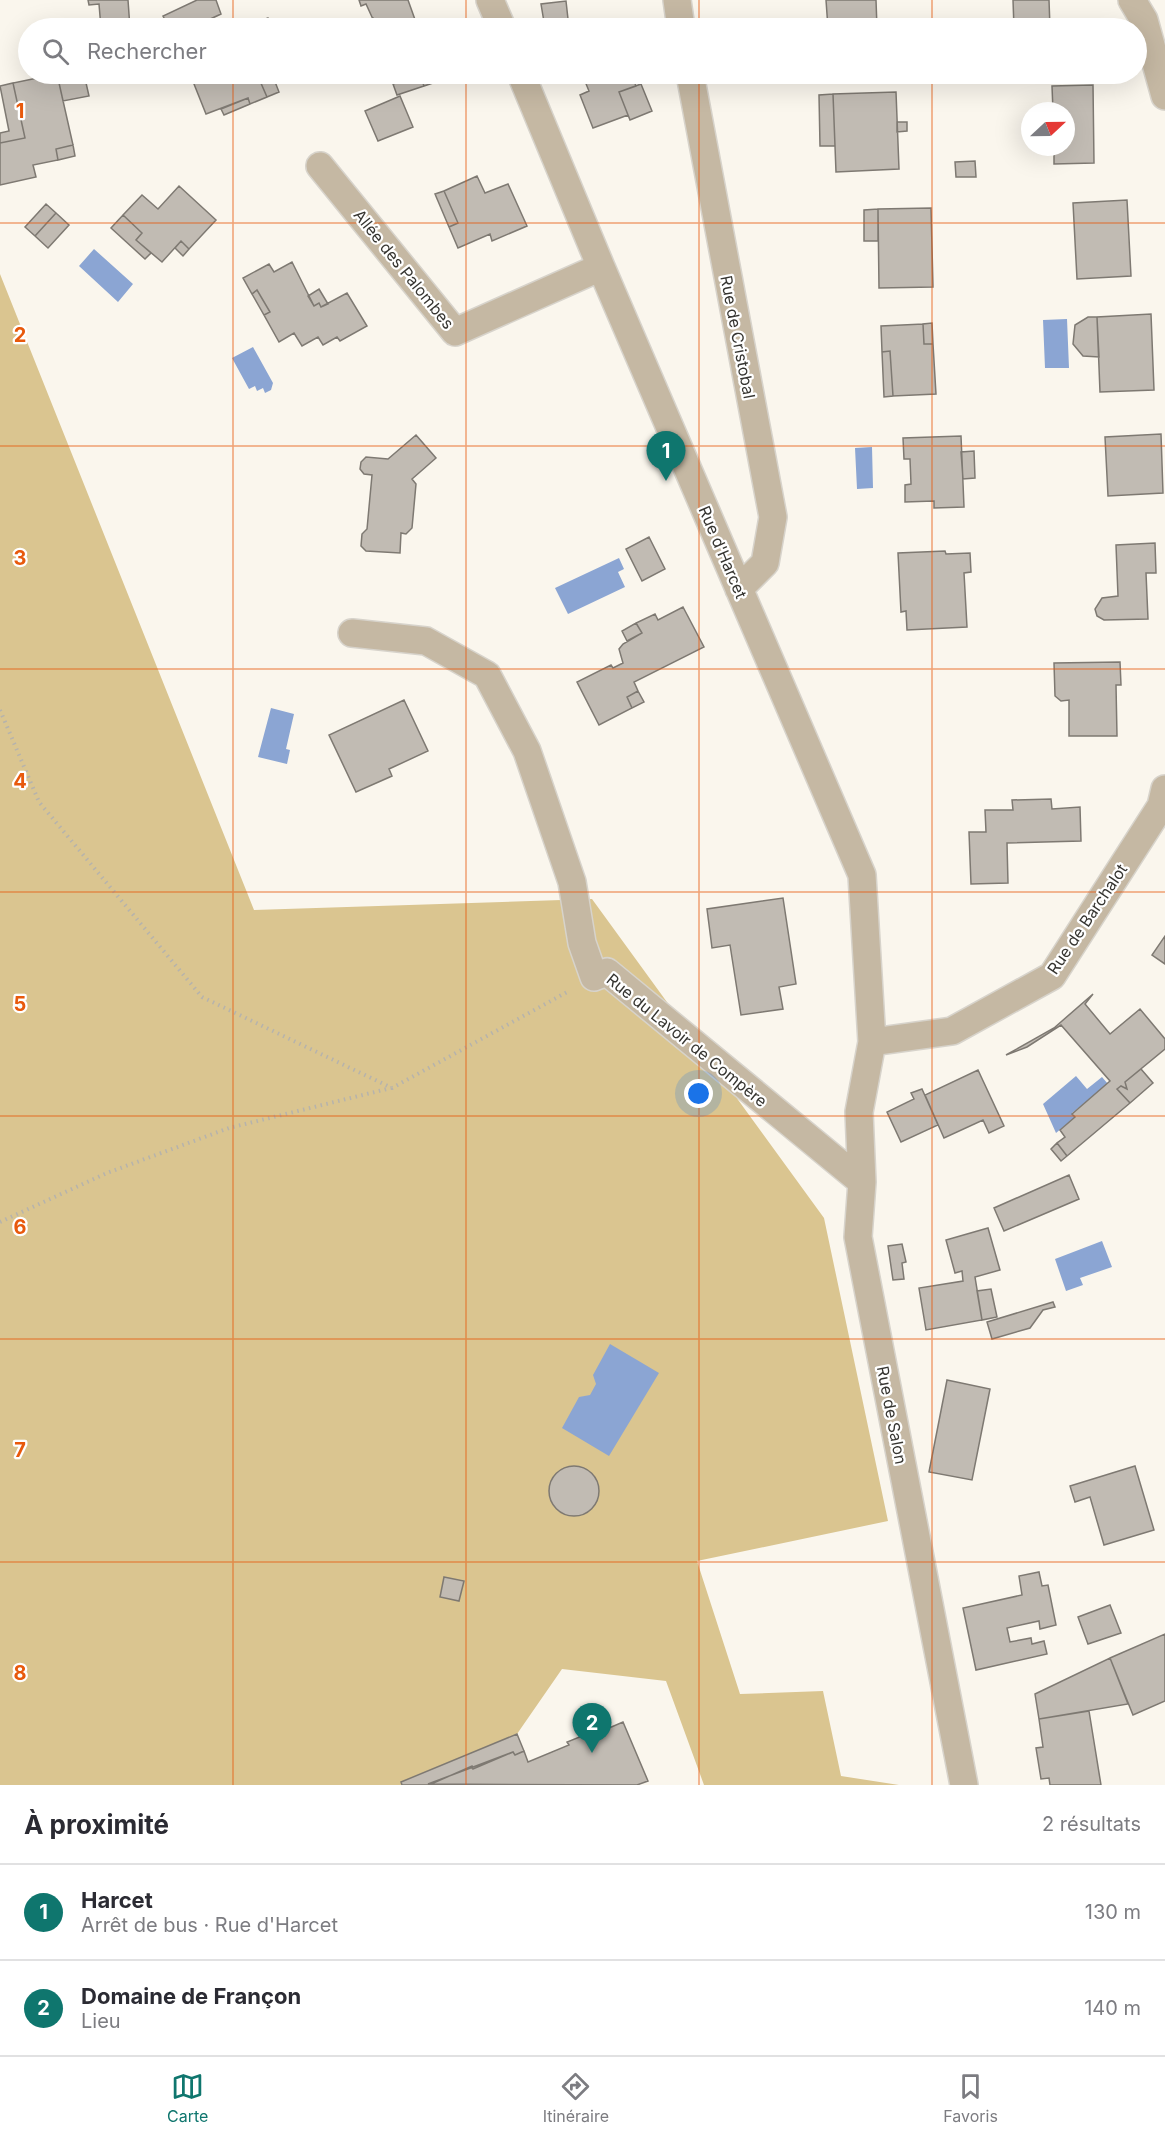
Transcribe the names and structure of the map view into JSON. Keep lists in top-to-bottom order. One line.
{"streets":{"street":["Allée des Palombes","Rue de Cristobal","Rue d'Harcet","Rue de Barchalot","Rue du Lavoir de Compère","Rue de Salon"]},"crossings":[["Allée des Palombes","Rue d'Harcet"],["Rue de Cristobal","Rue d'Harcet"],["Rue d'Harcet","Rue de Barchalot"],["Rue d'Harcet","Rue de Salon"],["Rue de Barchalot","Rue de Salon"],["Rue du Lavoir de Compère","Rue de Salon"]],"north":"right","page":{"search":"Rechercher","pins":["1","2"],"heading":["À proximité","2 résultats"],"list":[{"mark":"1","name":"Harcet","note":"Arrêt de bus · Rue d'Harcet","value":"130 m"},{"mark":"2","name":"Domaine de Françon","note":"Lieu","value":"140 m"}],"nav":["Carte","Itinéraire","Favoris"]},"grid":{"rows":["1","2","3","4","5","6","7","8"]}}
